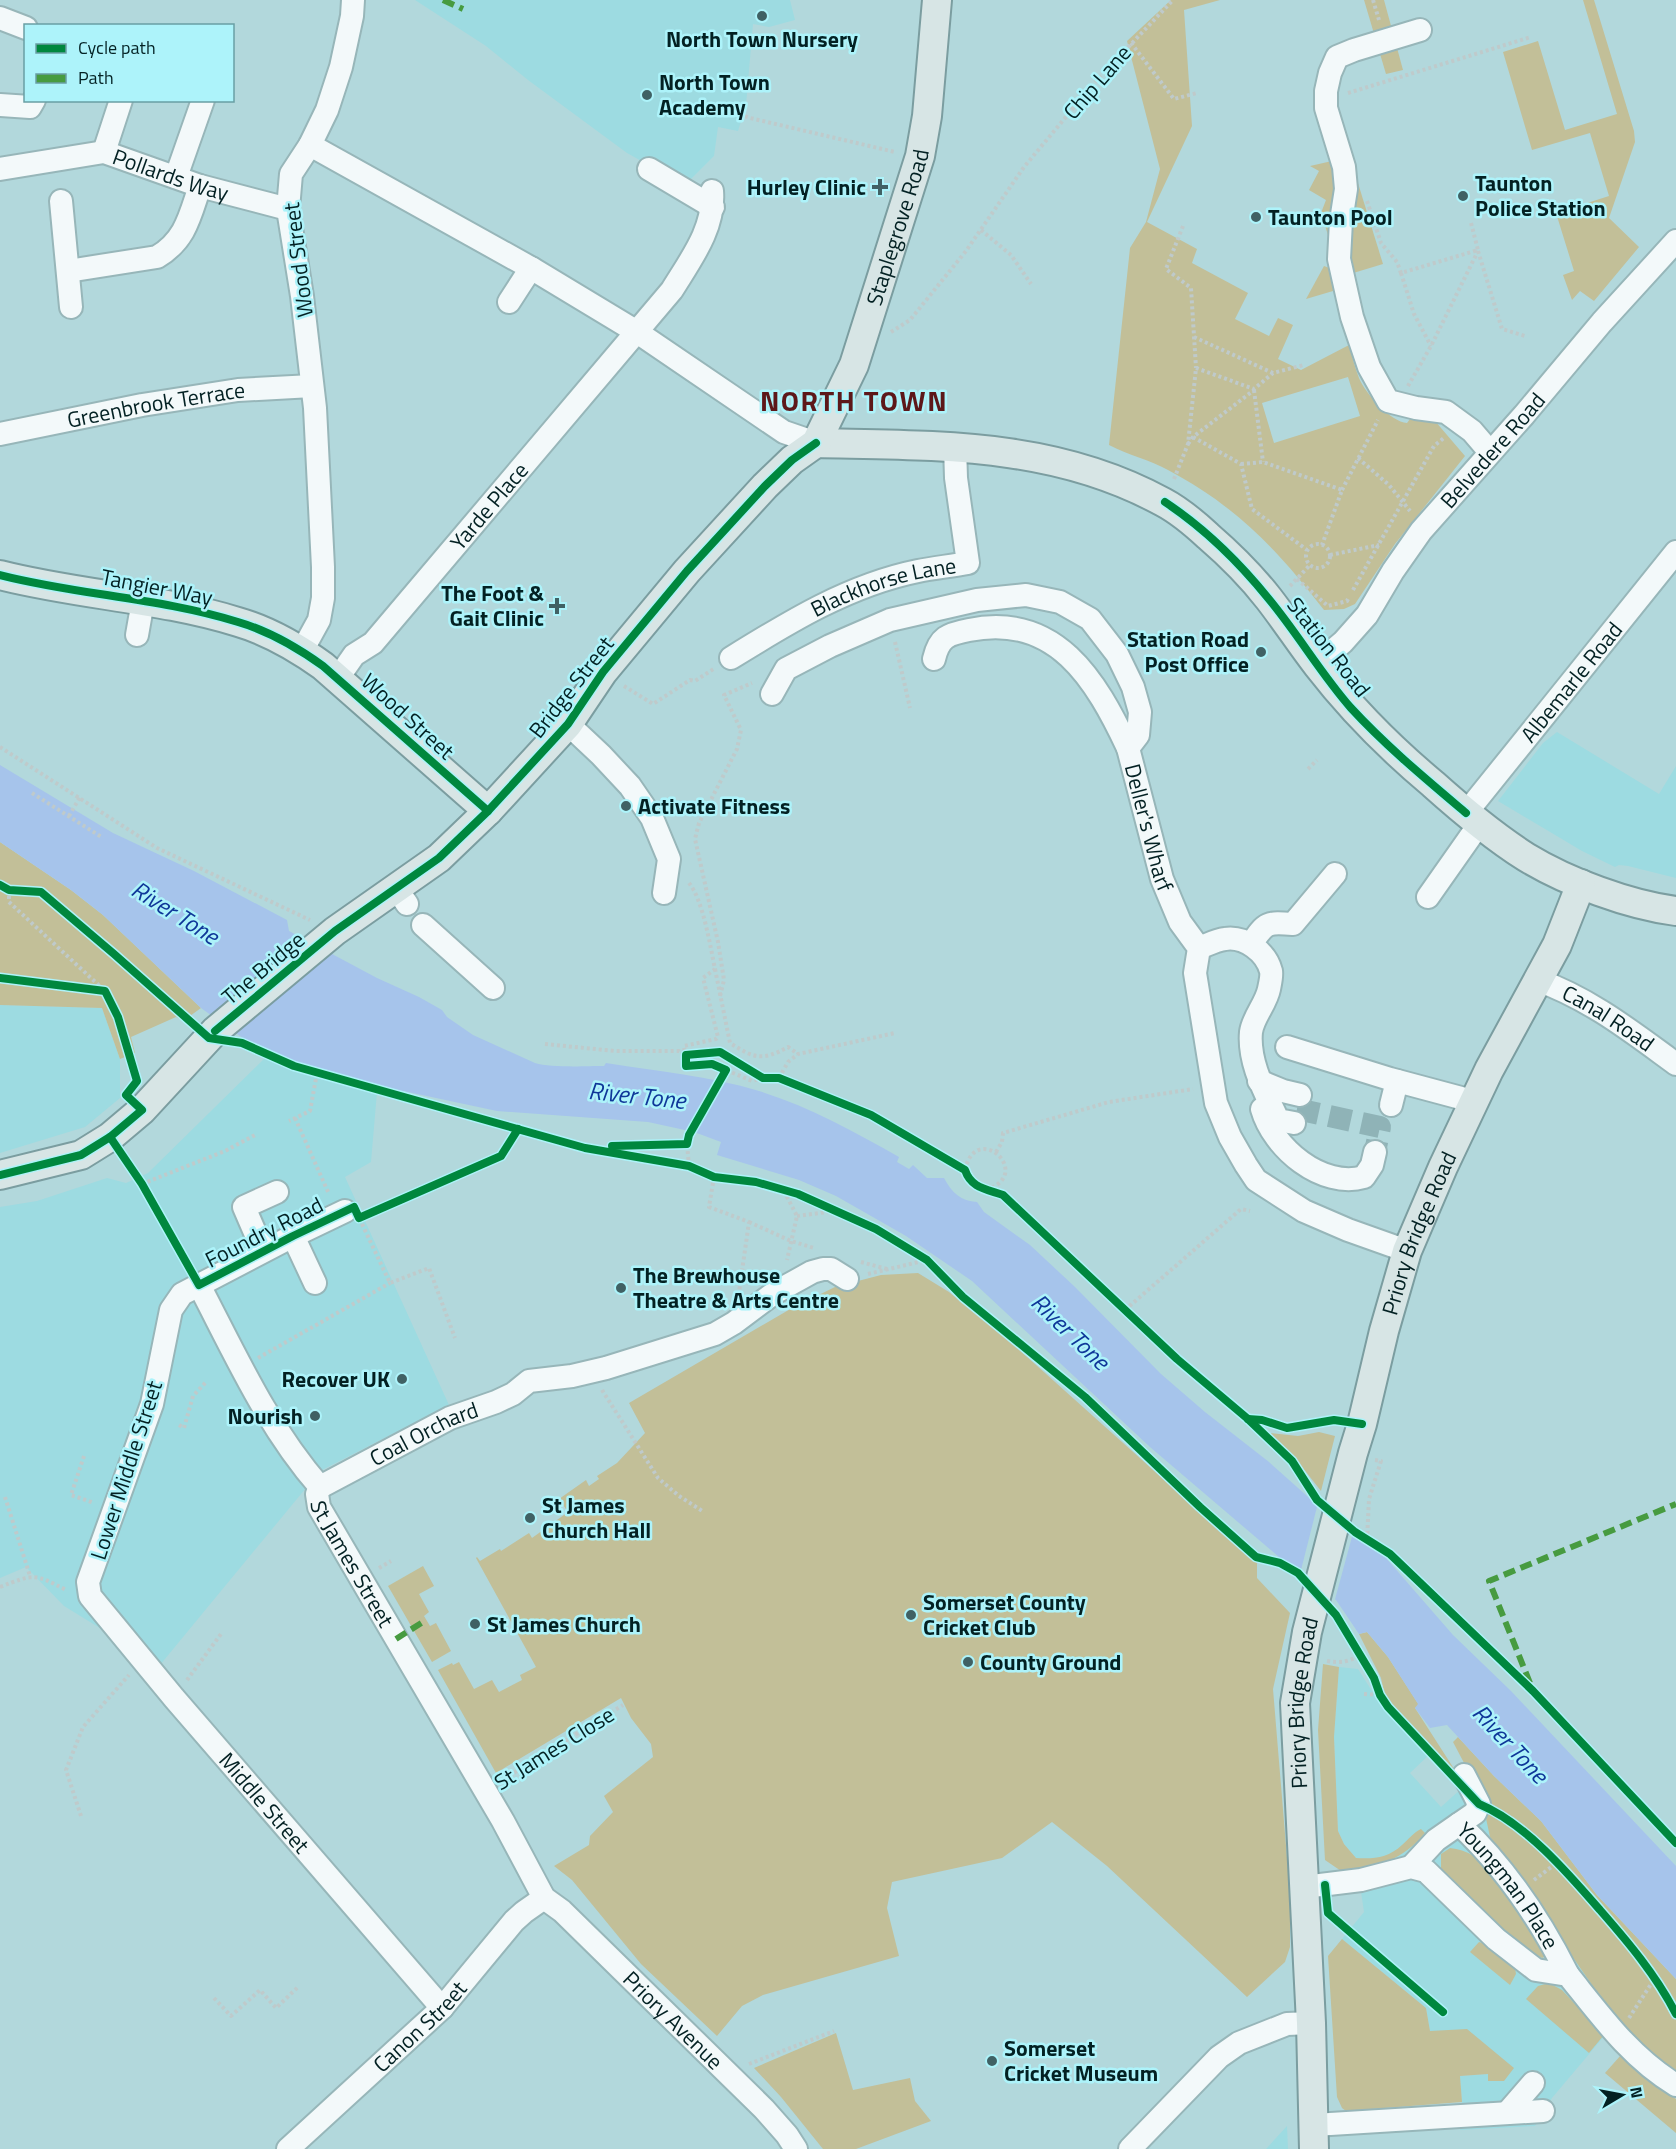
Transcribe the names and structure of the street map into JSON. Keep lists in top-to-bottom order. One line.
{"streets":{"main road":["Staplegrove Road","Wood Street","Tangier Way","Station Road","Bridge Street","The Bridge","Priory Bridge Road"],"street":["Pollards Way","Greenbrook Terrace","Belvedere Road","Yarde Place","Blackhorse Lane","Albemarle Road","Deller's Wharf","Canal Road","Foundry Road","Coal Orchard","Lower Middle Street","St James Street","Middle Street","Youngman Place","Priory Avenue","Canon Street"],"path":["Chip Lane","St James Close"]},"crossings":[["Chip Lane","Staplegrove Road"],["Pollards Way","Wood Street"],["Staplegrove Road","Station Road"],["Staplegrove Road","Bridge Street"],["Wood Street","Greenbrook Terrace"],["Wood Street","Yarde Place"],["Wood Street","Tangier Way"],["Wood Street","Bridge Street"],["Belvedere Road","Station Road"],["Blackhorse Lane","Station Road"],["Station Road","Albemarle Road"],["Station Road","Bridge Street"],["Station Road","Priory Bridge Road"],["Bridge Street","The Bridge"],["Canal Road","Priory Bridge Road"],["Foundry Road","Lower Middle Street"],["Foundry Road","St James Street"],["Coal Orchard","St James Street"],["Lower Middle Street","St James Street"],["Lower Middle Street","Middle Street"],["St James Street","St James Close"],["St James Street","Priory Avenue"],["St James Street","Canon Street"],["Middle Street","Canon Street"],["Priory Avenue","Canon Street"]],"districts":["NORTH TOWN"],"water":["River Tone"],"places":{"other":["North Town Nursery","North Town Academy","Taunton Police Station","Taunton Pool","Station Road Post Office","Activate Fitness","The Brewhouse Theatre & Arts Centre","Recover UK","Nourish","St James Church Hall","Somerset County Cricket Club","St James Church","County Ground","Somerset Cricket Museum"],"health":["Hurley Clinic","The Foot & Gait Clinic"]},"legend":["Cycle path","Path"],"north":"right"}
